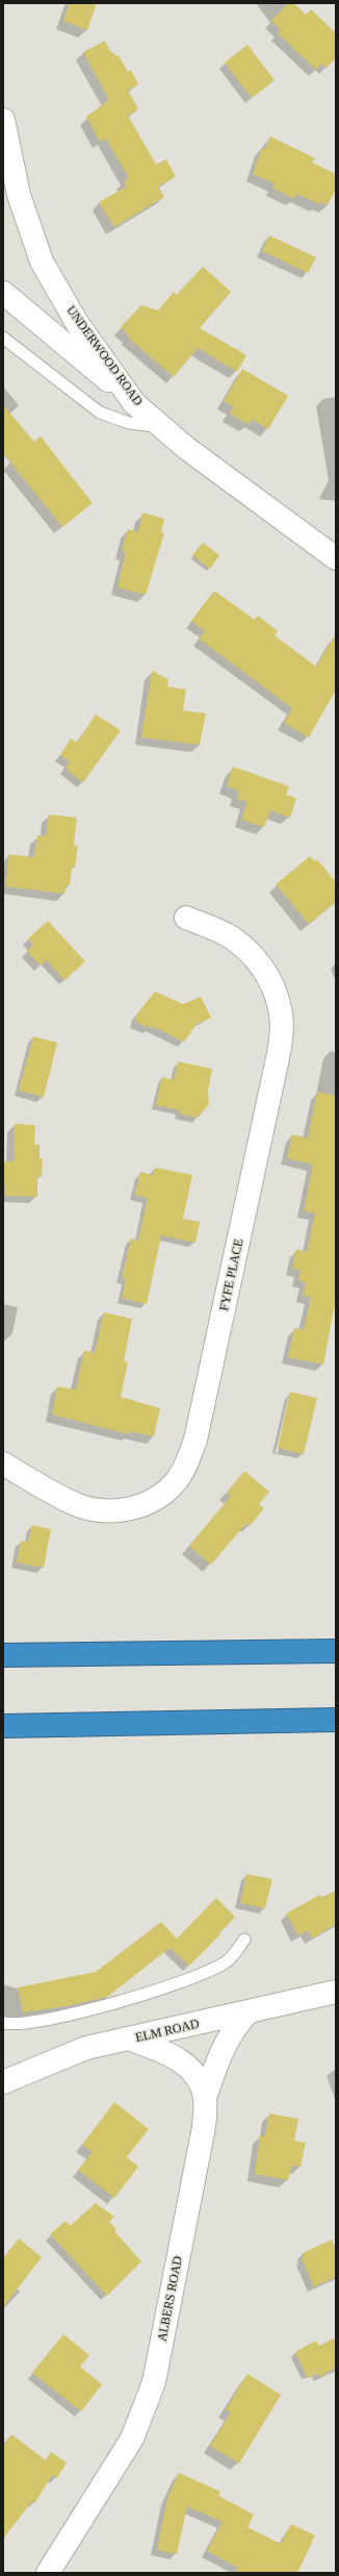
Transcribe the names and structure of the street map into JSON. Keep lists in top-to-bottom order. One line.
{"streets":{"street":["UNDERWOOD ROAD","FYFE PLACE","ELM ROAD","ALBERS ROAD"]},"crossings":[["ELM ROAD","ALBERS ROAD"]]}
